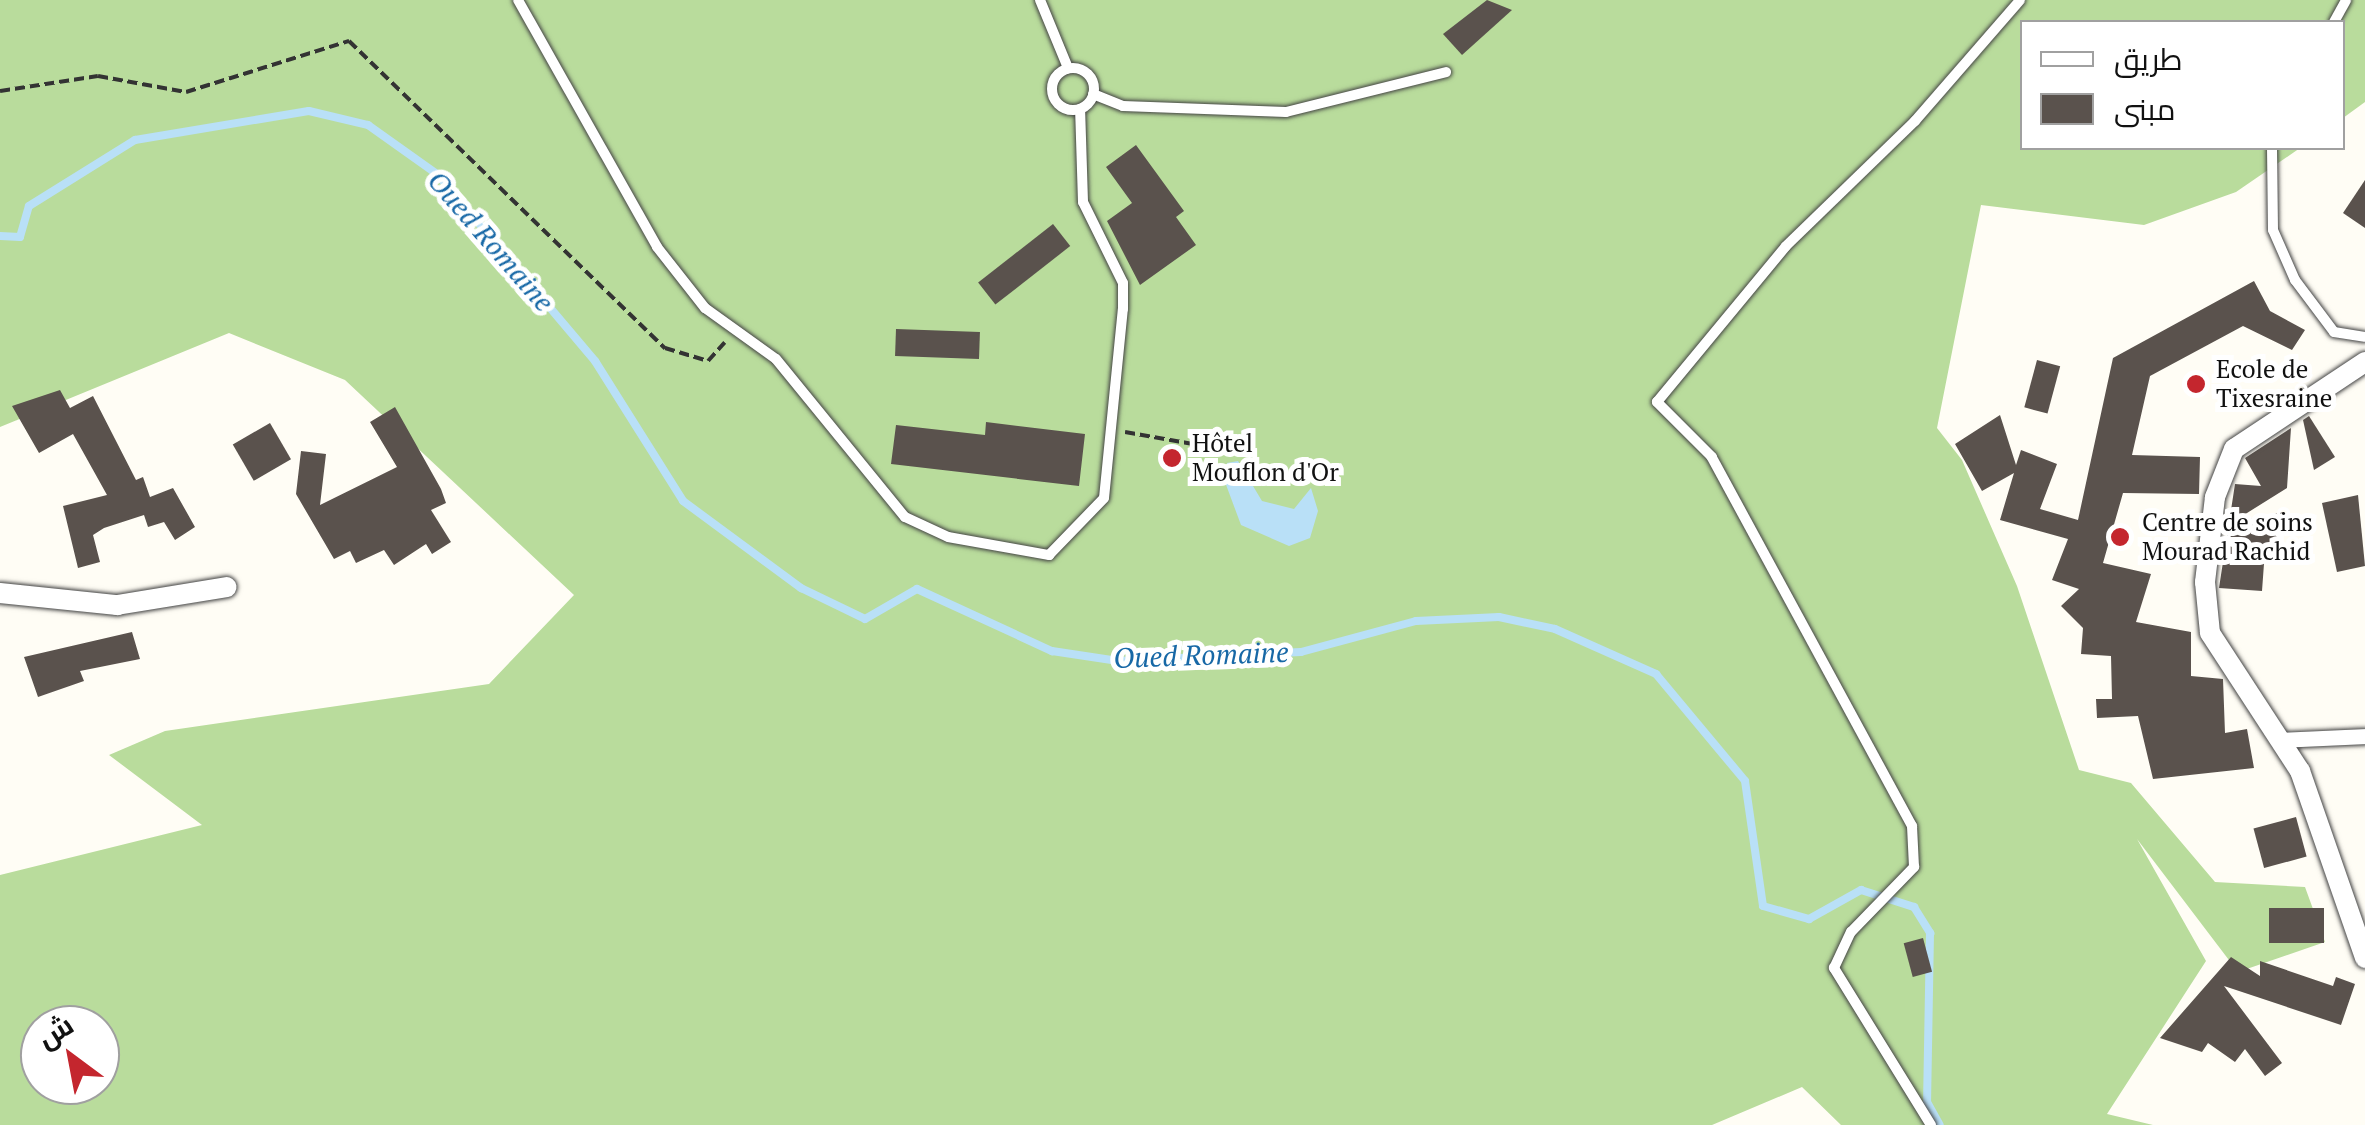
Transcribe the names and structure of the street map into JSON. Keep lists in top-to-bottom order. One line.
{"water":["Oued Romaine"],"places":["Ecole de Tixesraine","Hôtel Mouflon d'Or","Centre de soins Mourad Rachid"],"legend":["طريق","مبنى"],"north":"top left"}
